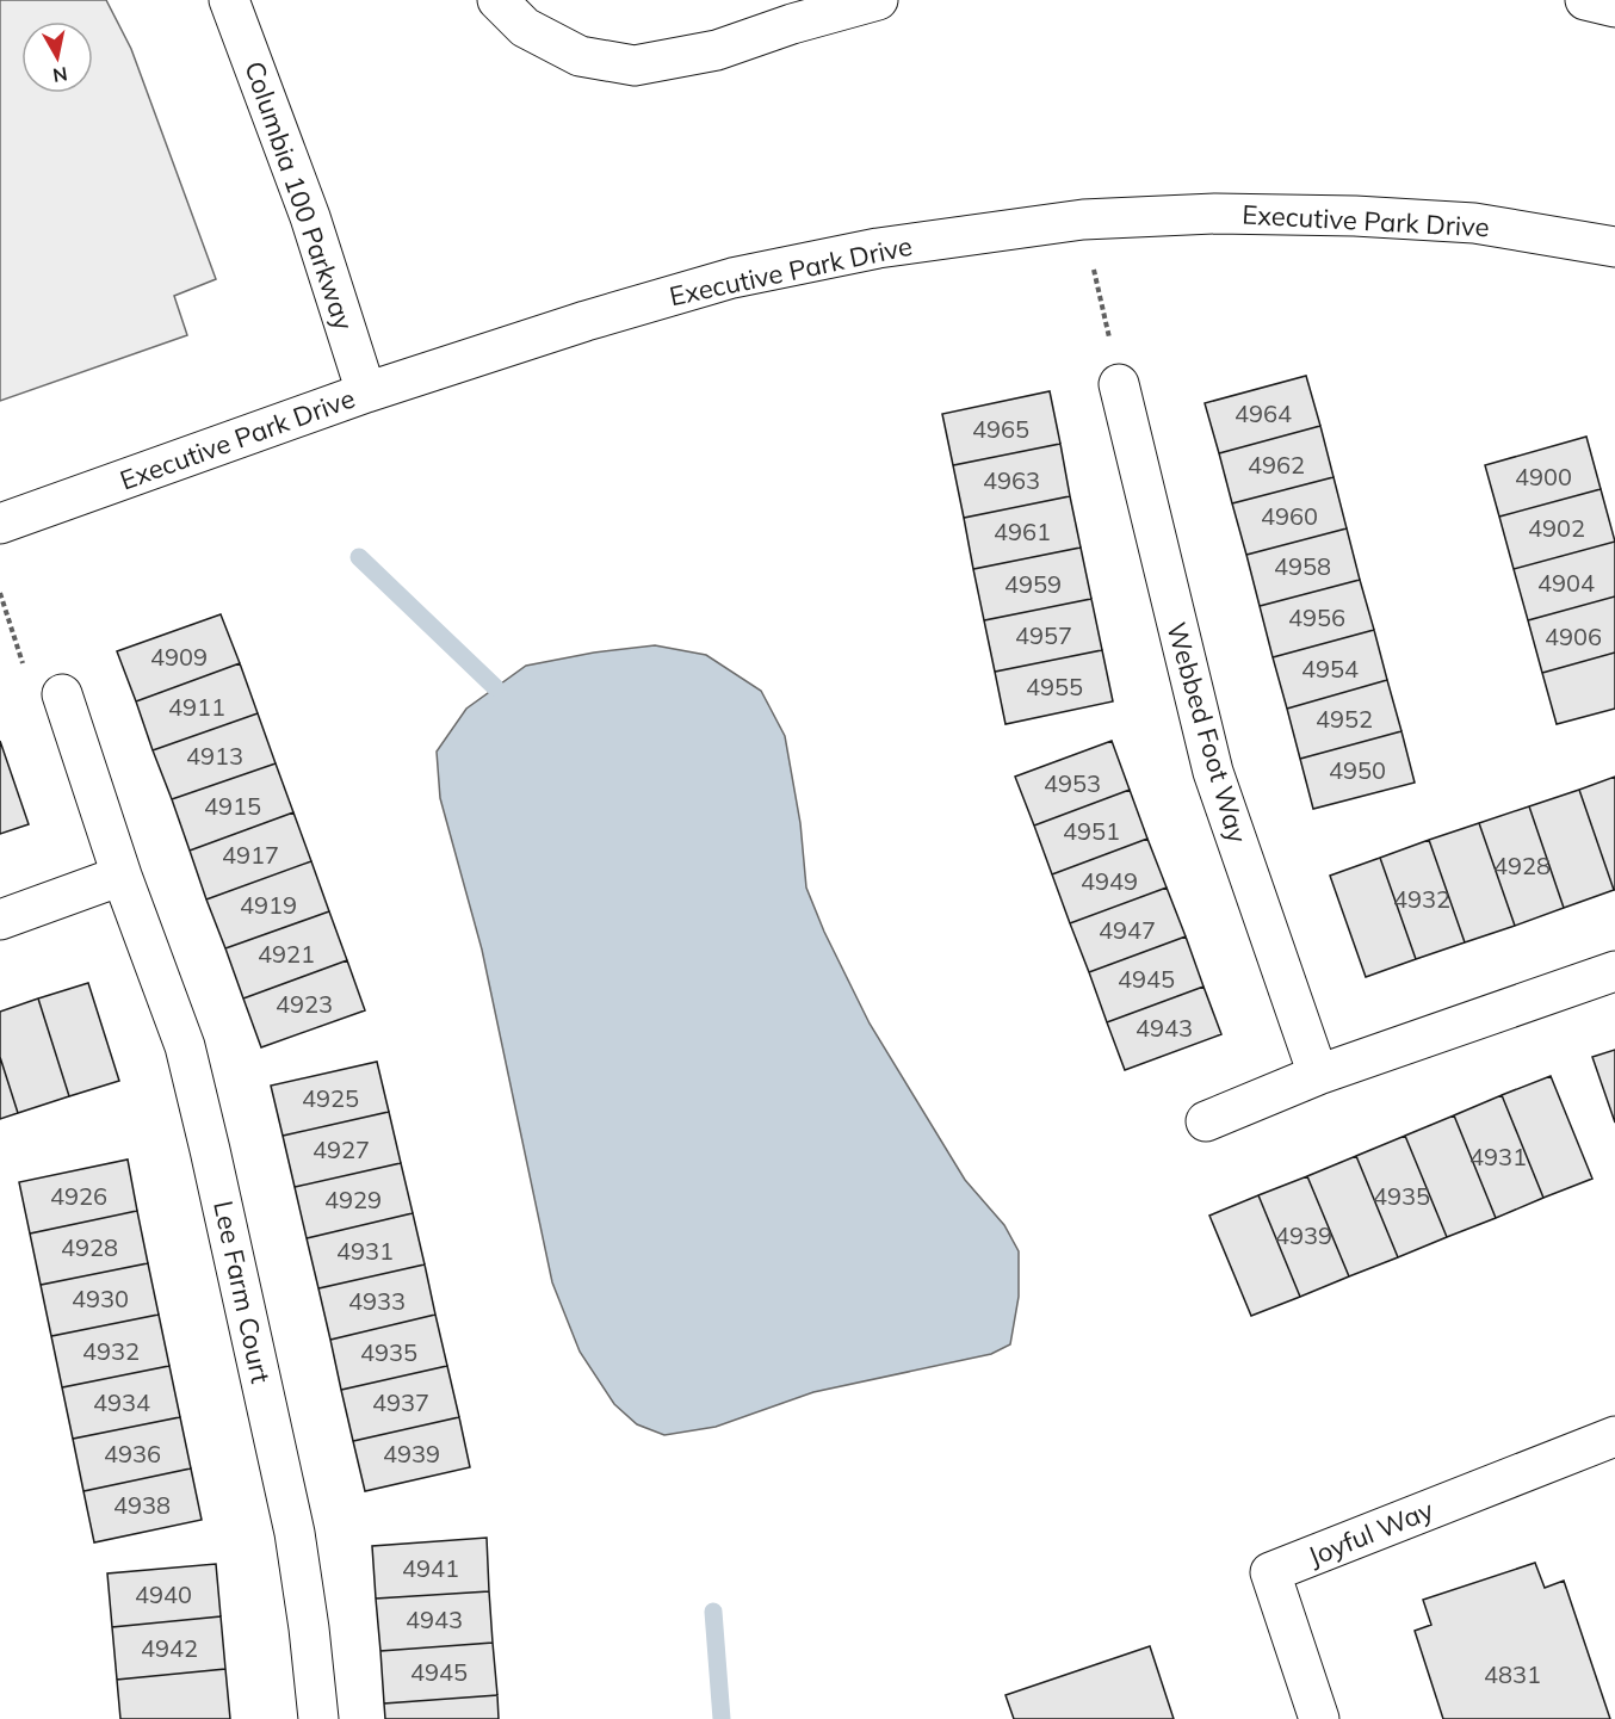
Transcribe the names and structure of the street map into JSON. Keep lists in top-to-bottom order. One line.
{"streets":{"street":["Columbia 100 Parkway","Executive Park Drive","Webbed Foot Way","Lee Farm Court","Joyful Way"]},"crossings":[["Columbia 100 Parkway","Executive Park Drive"]],"house_numbers":["4964","4965","4962","4900","4963","4960","4902","4961","4958","4904","4959","4956","4957","4906","4909","4954","4955","4911","4952","4913","4950","4953","4915","4951","4917","4928","4949","4932","4919","4947","4921","4945","4923","4943","4925","4927","4931","4926","4935","4929","4939","4928","4931","4930","4933","4932","4935","4934","4937","4936","4939","4938","4941","4940","4943","4942","4945","4831"],"north":"bottom"}
